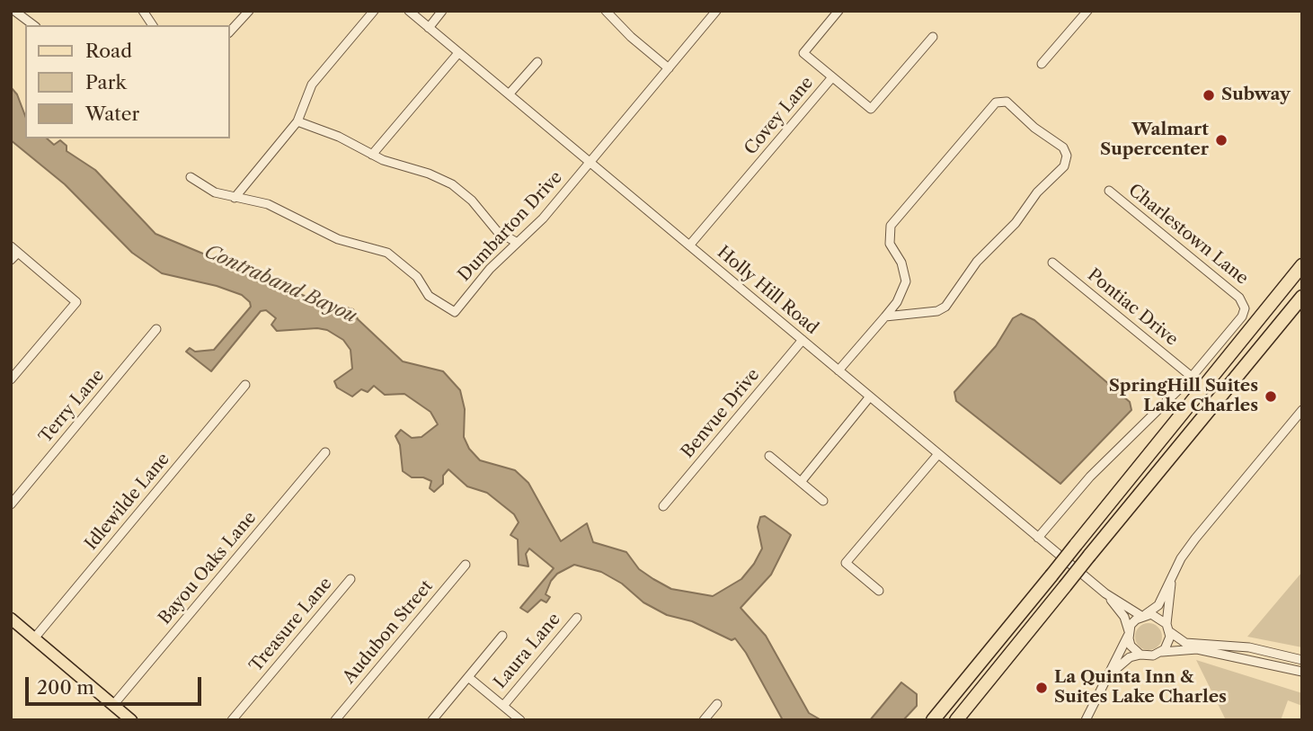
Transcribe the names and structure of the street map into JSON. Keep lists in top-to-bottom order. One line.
{"streets":{"street":["Covey Lane","Dumbarton Drive","Charlestown Lane","Holly Hill Road","Pontiac Drive","Terry Lane","Benvue Drive","Idlewilde Lane","Bayou Oaks Lane","Treasure Lane","Audubon Street","Laura Lane"]},"crossings":[["Covey Lane","Holly Hill Road"],["Dumbarton Drive","Holly Hill Road"],["Charlestown Lane","Pontiac Drive"],["Holly Hill Road","Benvue Drive"]],"water":["Contraband Bayou"],"places":["Subway","Walmart Supercenter","SpringHill Suites Lake Charles","La Quinta Inn & Suites Lake Charles"],"legend":["Road","Park","Water"],"scale_bar":"200 m"}
